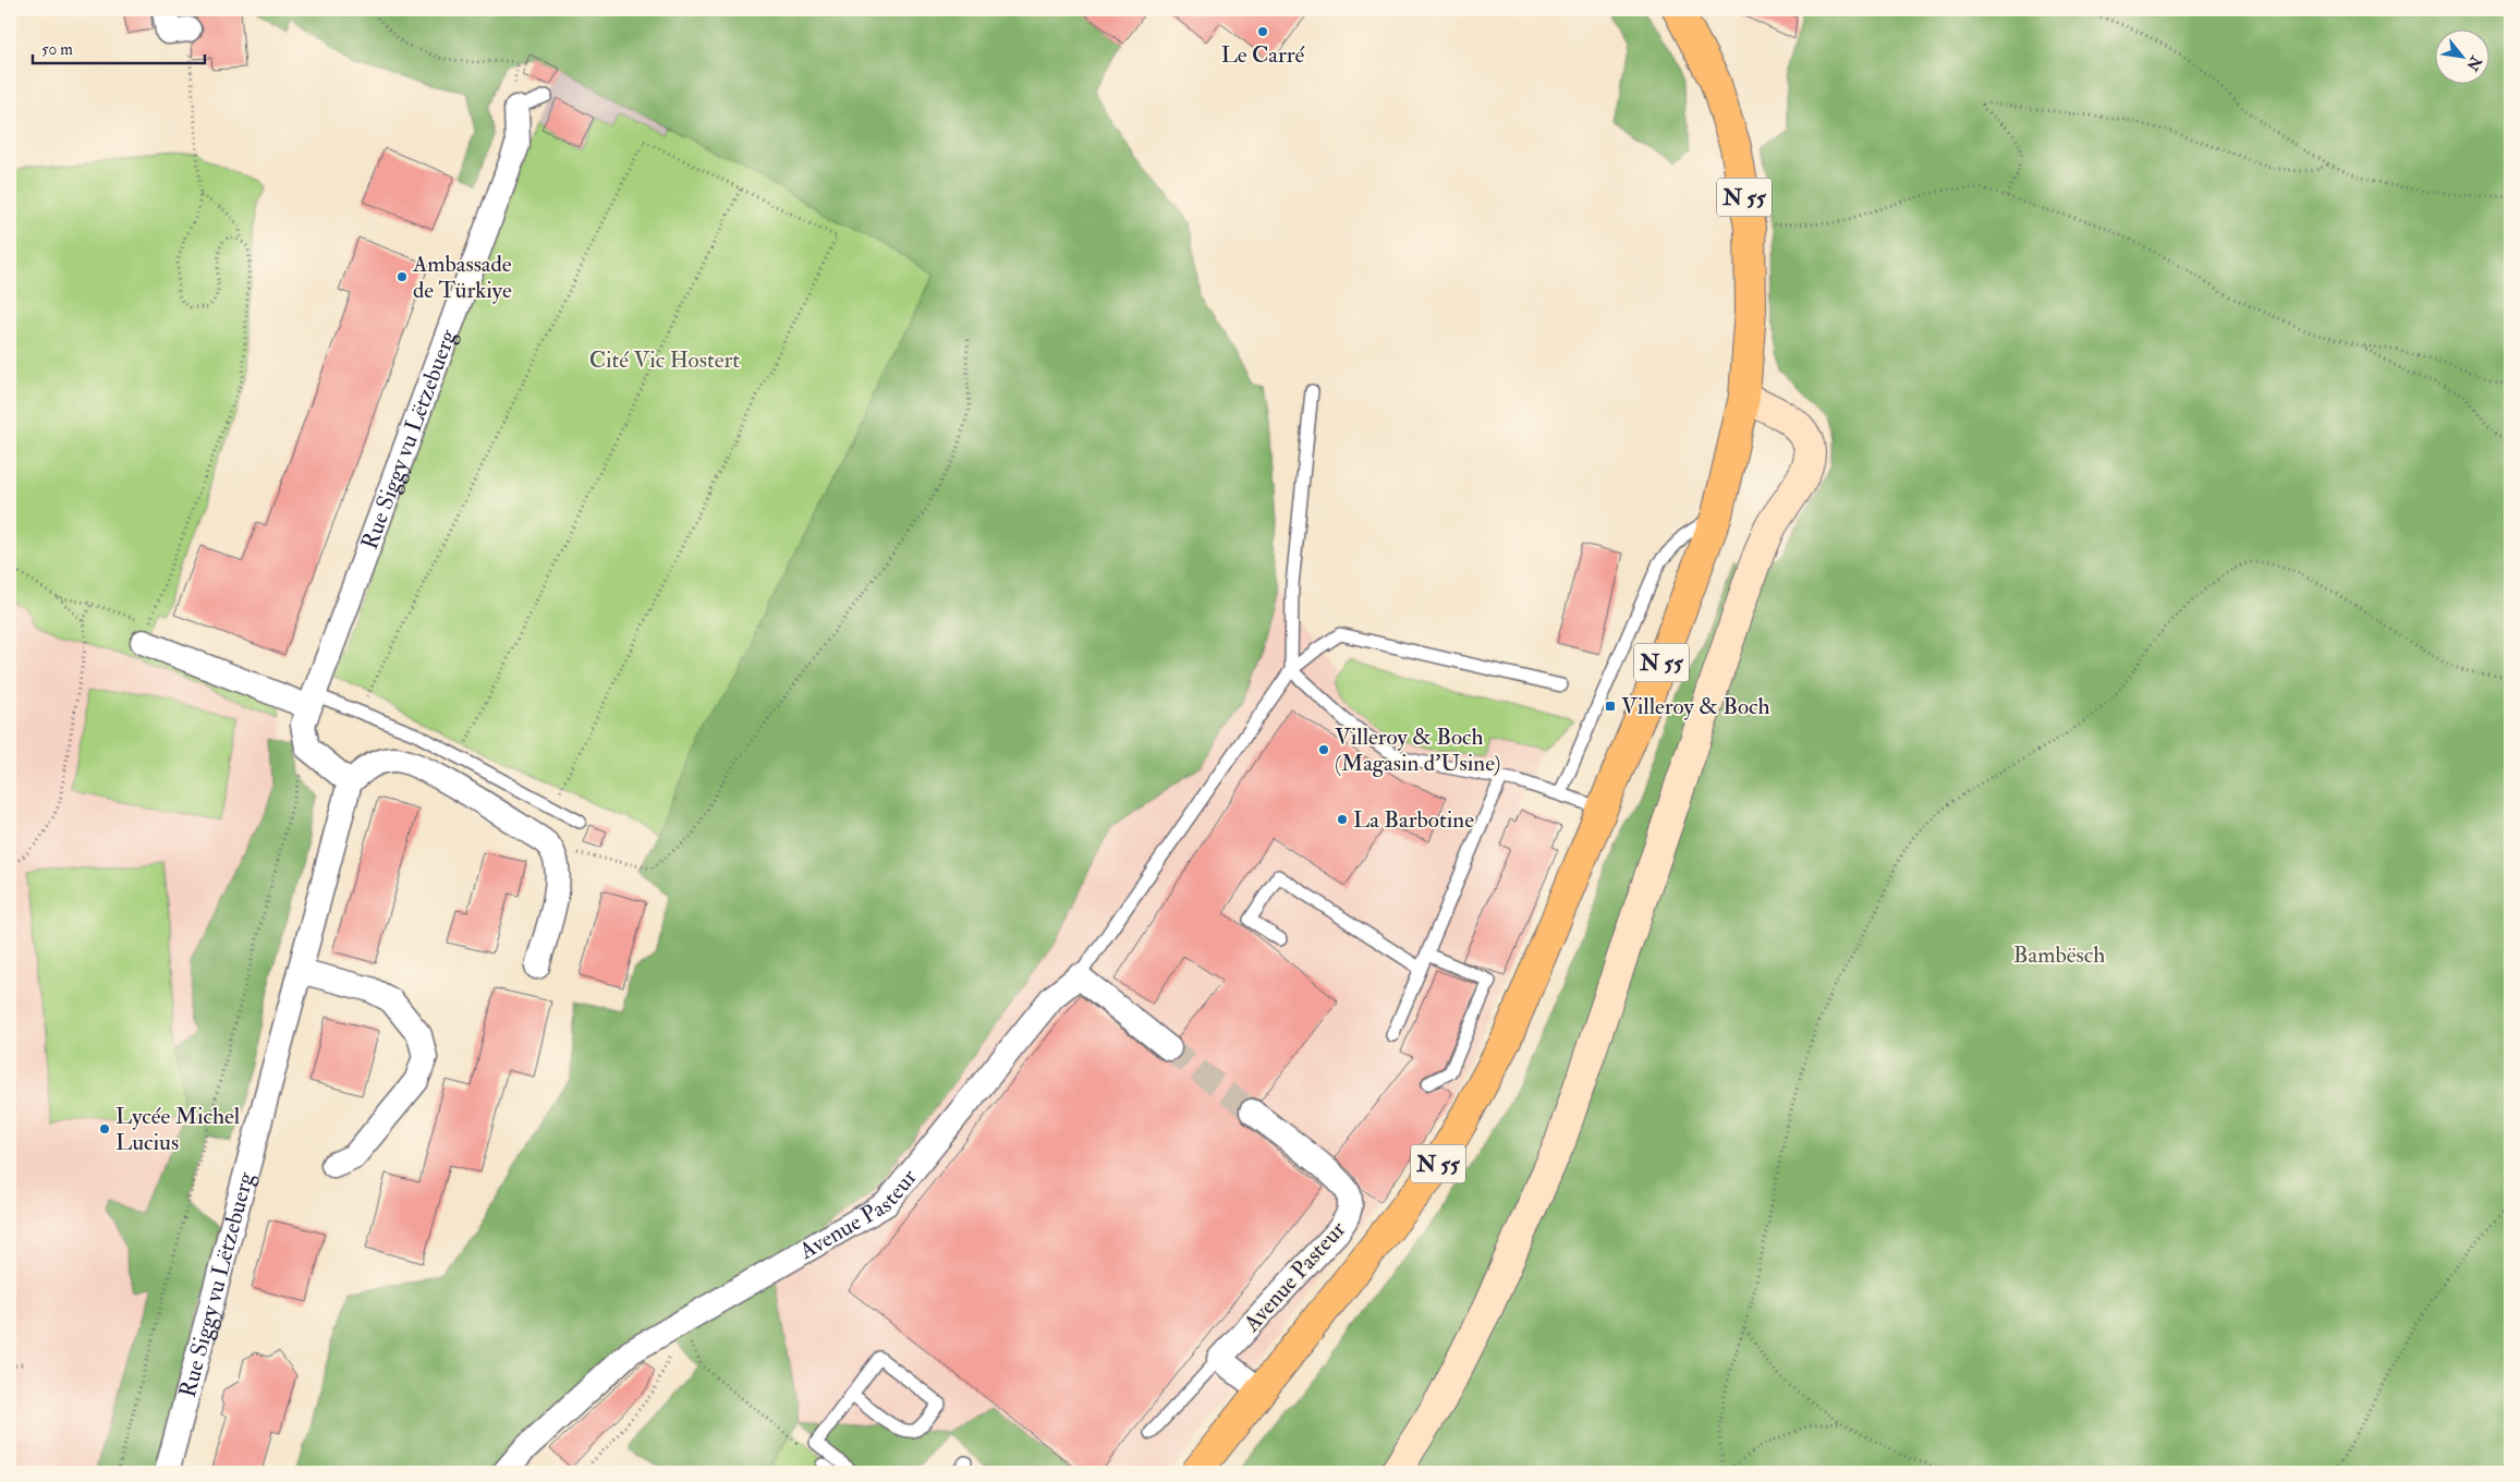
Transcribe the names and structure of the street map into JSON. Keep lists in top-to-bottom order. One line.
{"streets":{"main road":["N 55"],"street":["Rue Siggy vu Lëtzebuerg","Avenue Pasteur"]},"parks":["Cité Vic Hostert","Bambësch"],"places":{"other":["Le Carré","Ambassade de Türkiye","Villeroy & Boch (Magasin d'Usine)","La Barbotine","Lycée Michel Lucius"],"transit":["Villeroy & Boch"]},"scale_bar":"50 m","north":"bottom right"}
